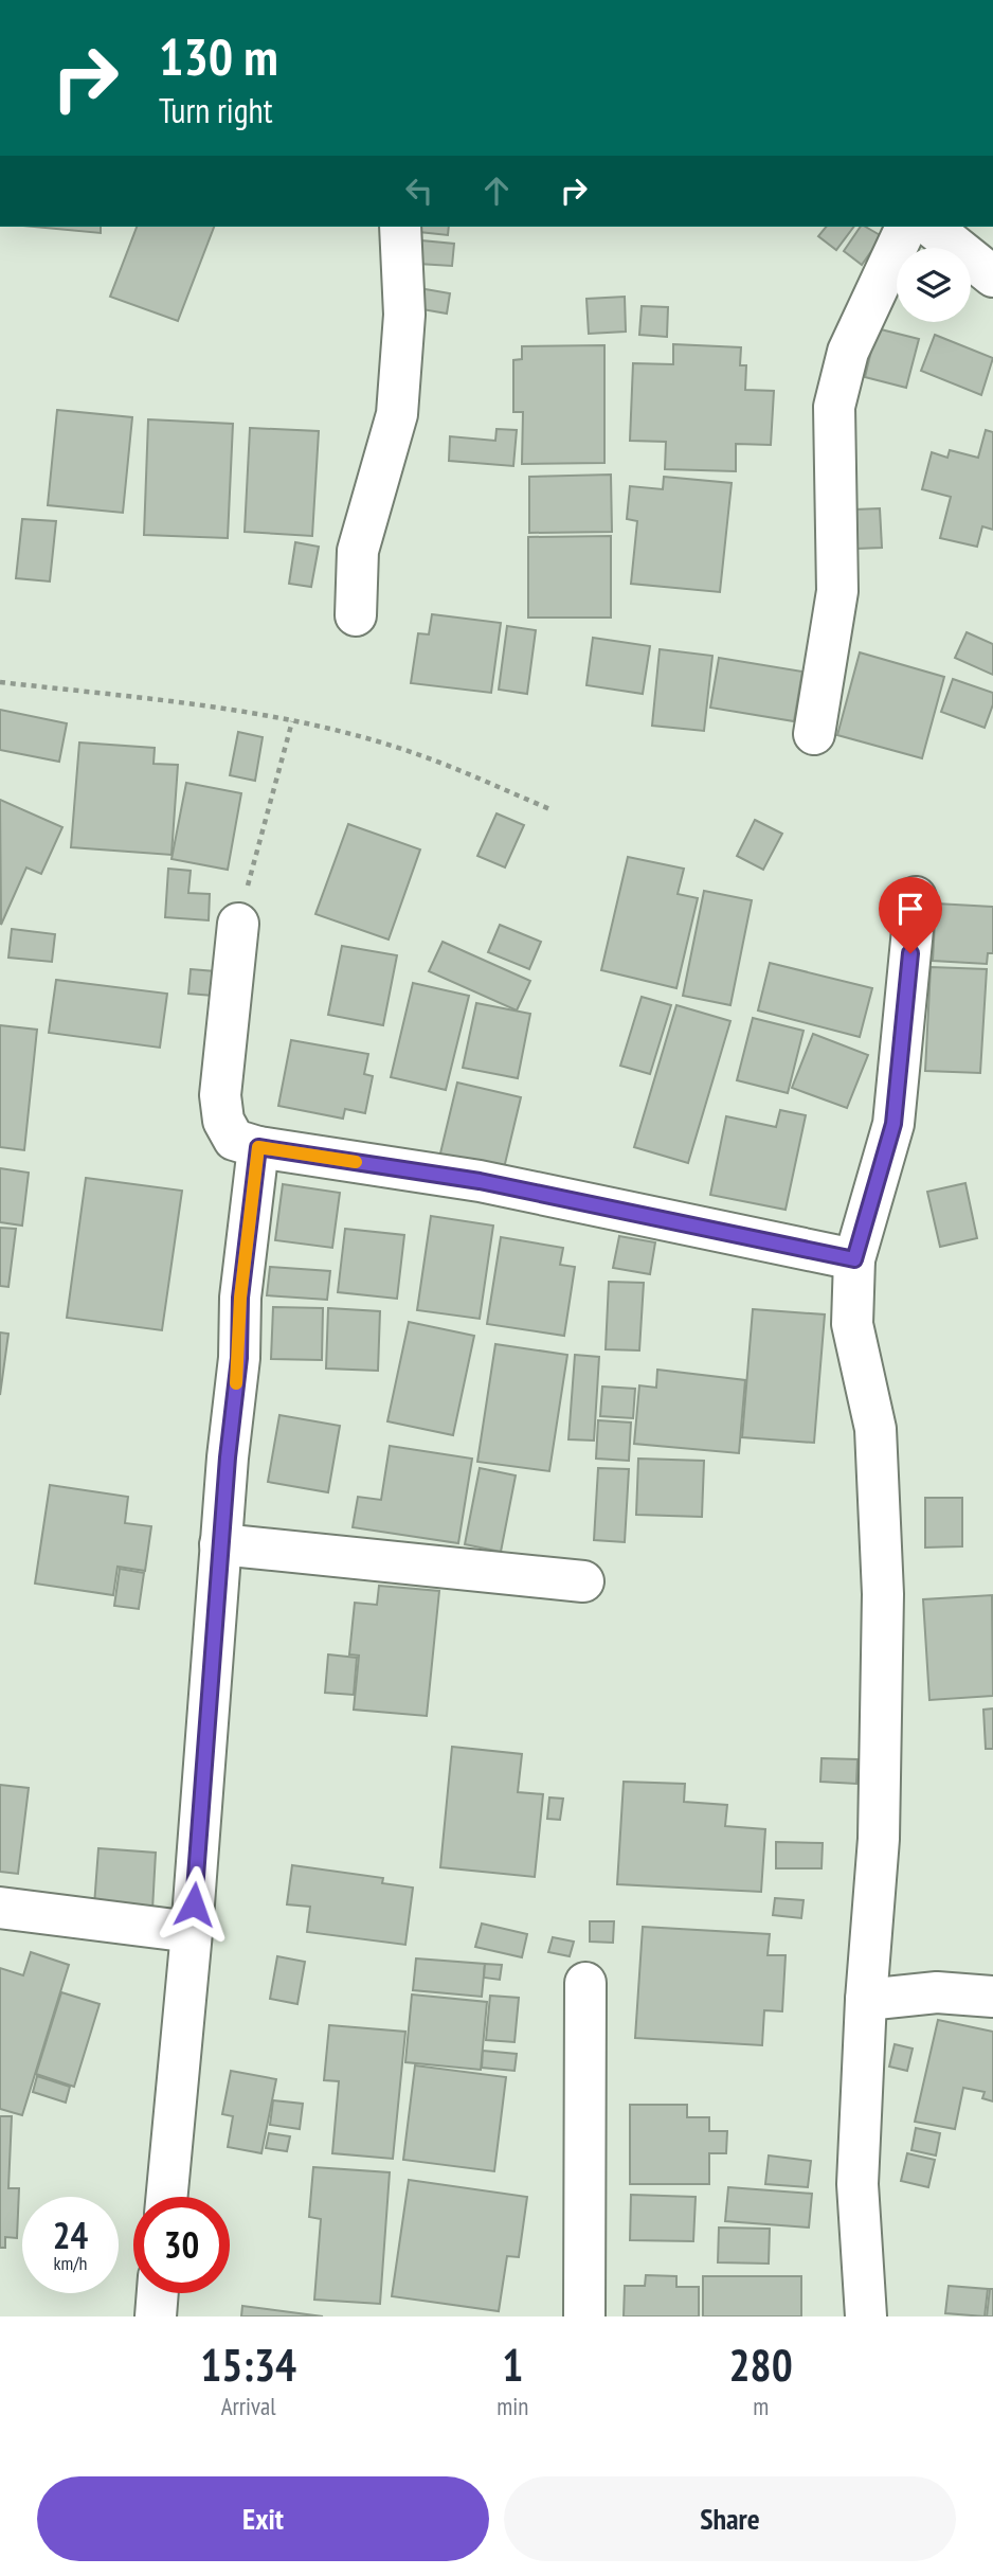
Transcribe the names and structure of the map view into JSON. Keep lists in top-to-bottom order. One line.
{"page":{"turn":["130 m","Turn right"],"speed":"24 km/h","limit":"30","eta":["15:34","Arrival","1","min","280","m"],"buttons":["Exit","Share"]}}
